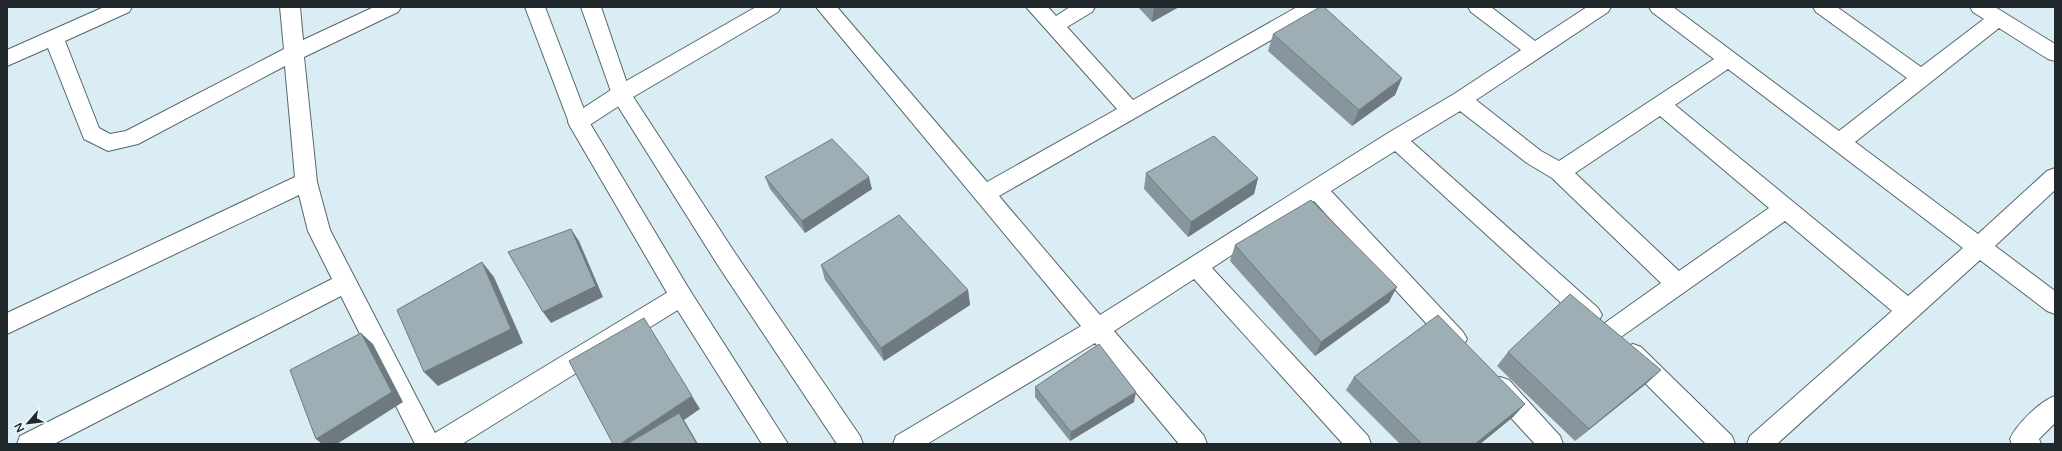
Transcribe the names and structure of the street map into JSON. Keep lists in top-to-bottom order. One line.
{"north":"bottom left"}
